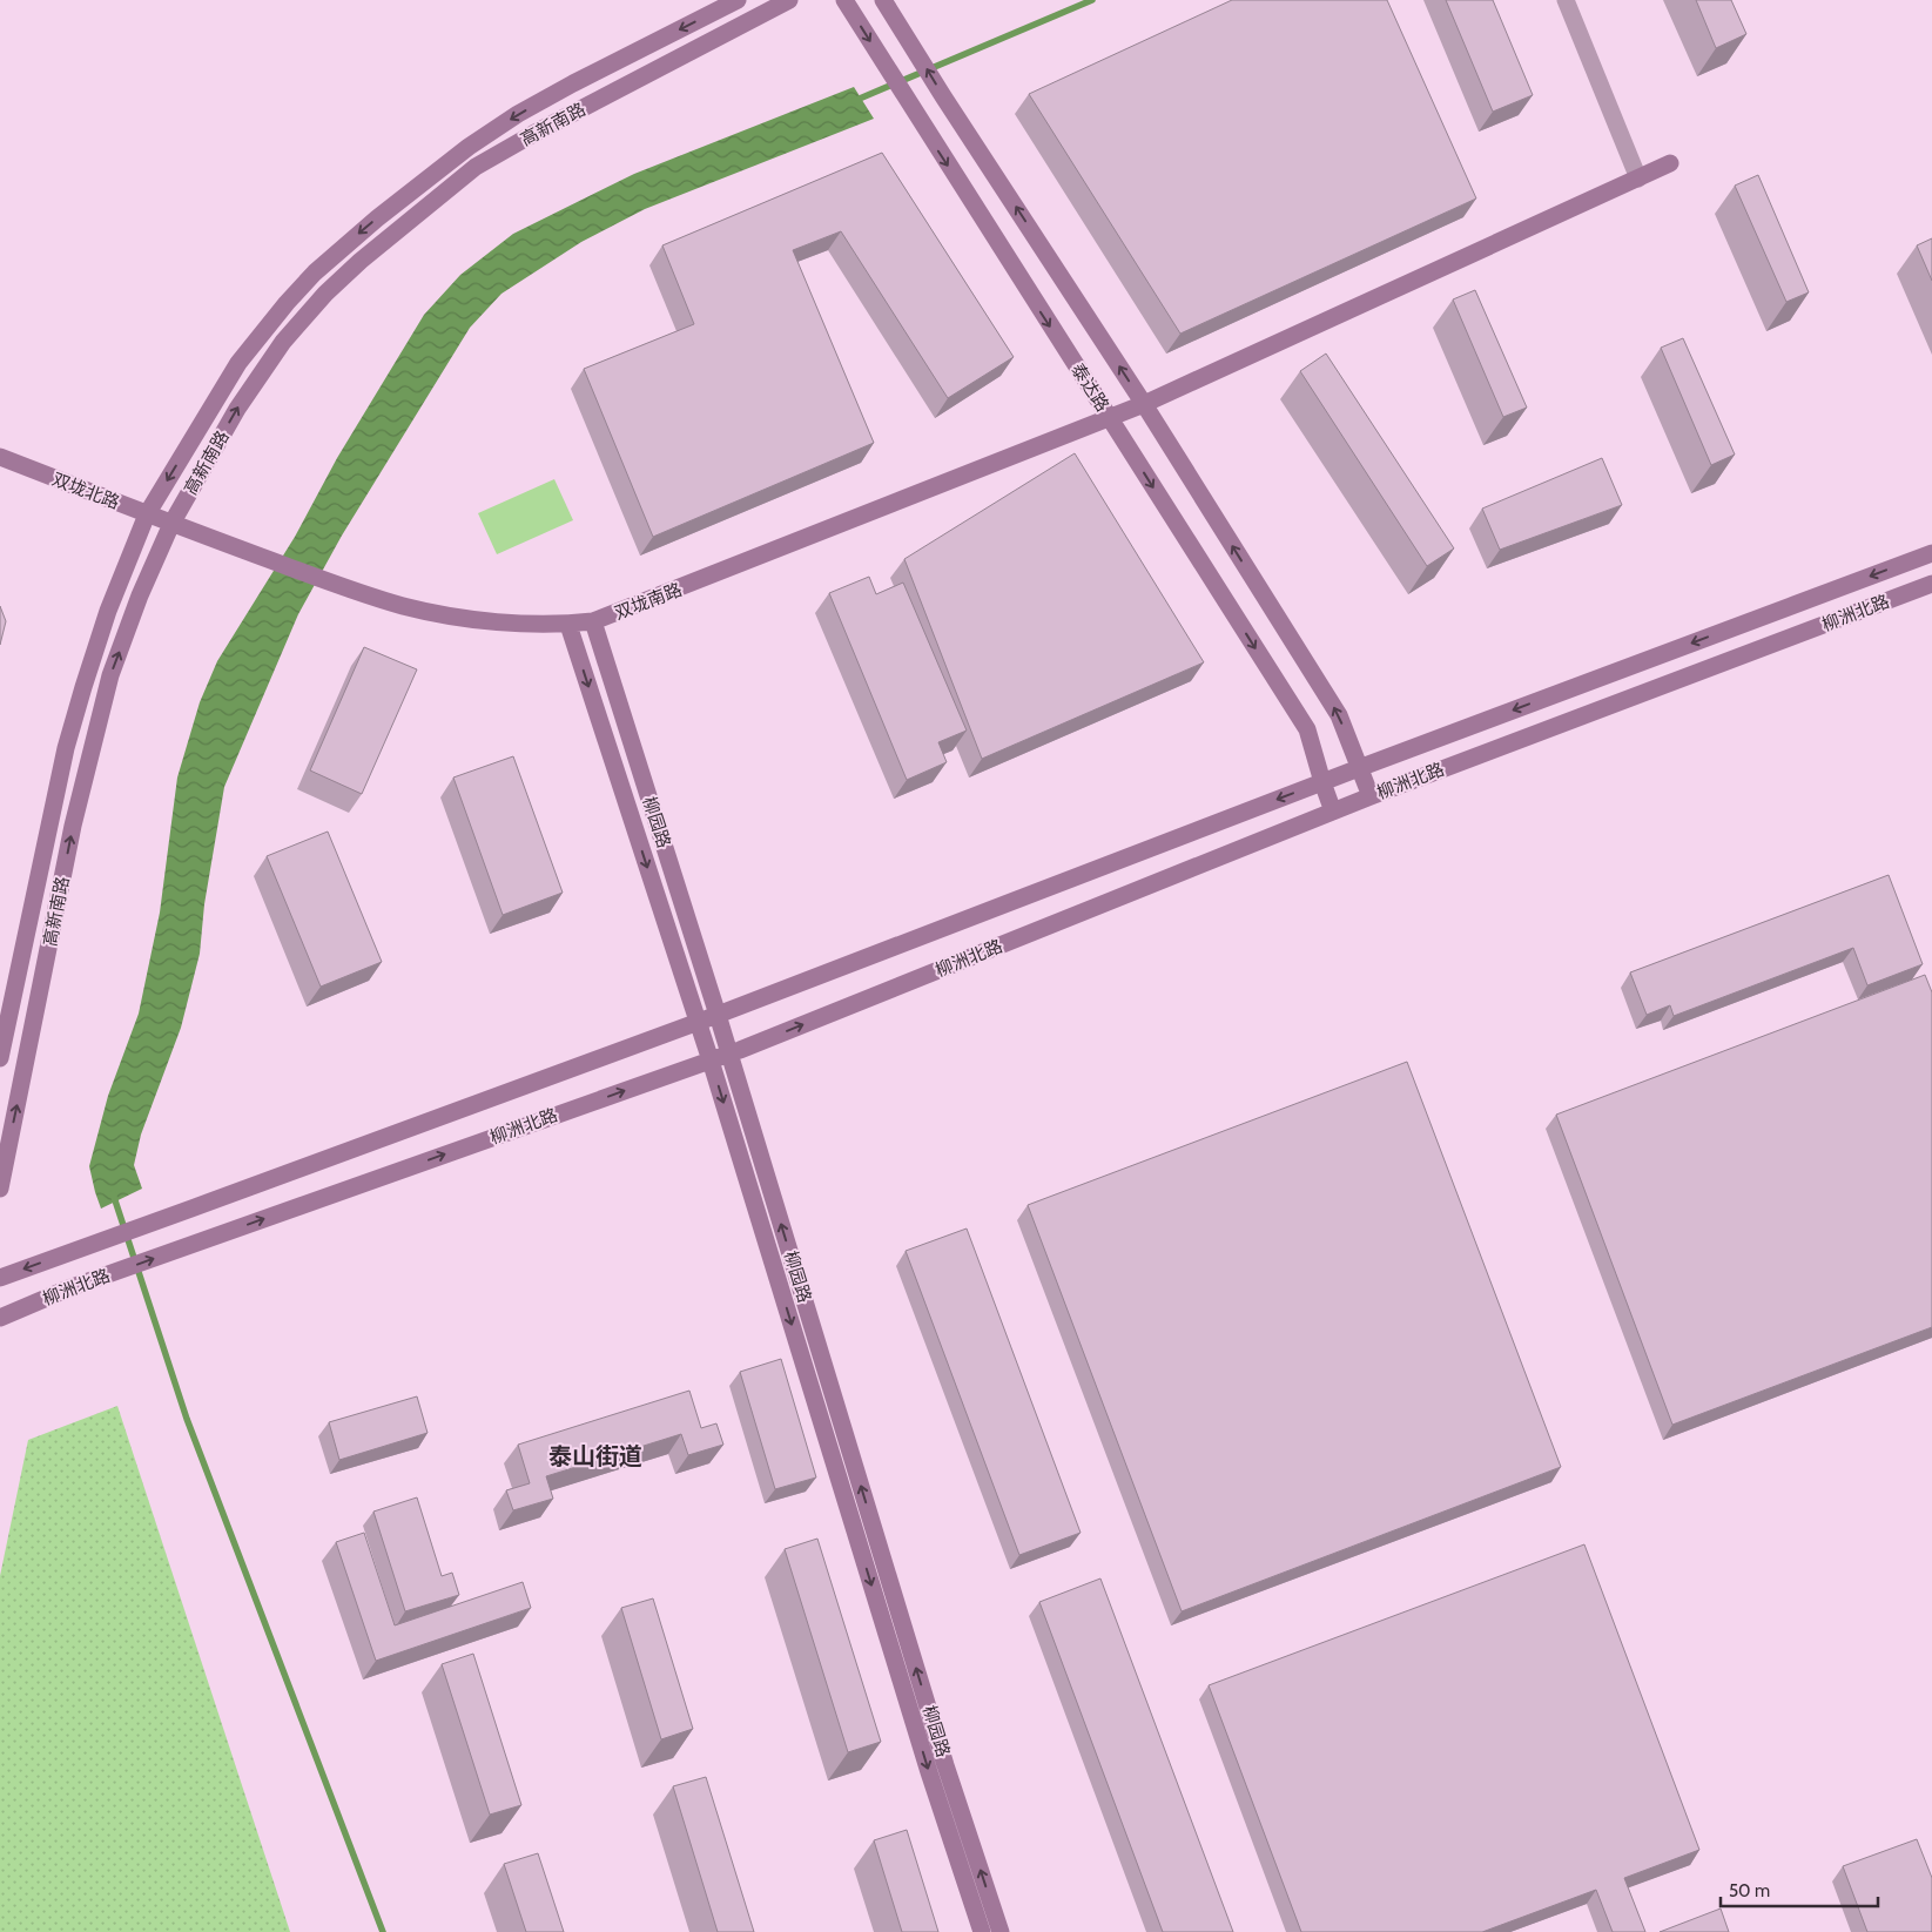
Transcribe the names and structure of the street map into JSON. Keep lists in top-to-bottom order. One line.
{"streets":{"main road":["高新南路","泰达路","双垅北路","双垅南路","柳洲北路","柳园路"]},"crossings":[["高新南路","双垅北路"],["高新南路","双垅南路"],["泰达路","双垅南路"],["泰达路","柳洲北路"],["双垅北路","双垅南路"],["双垅南路","柳园路"],["柳洲北路","柳园路"]],"districts":["泰山街道"],"scale_bar":"50 m"}
